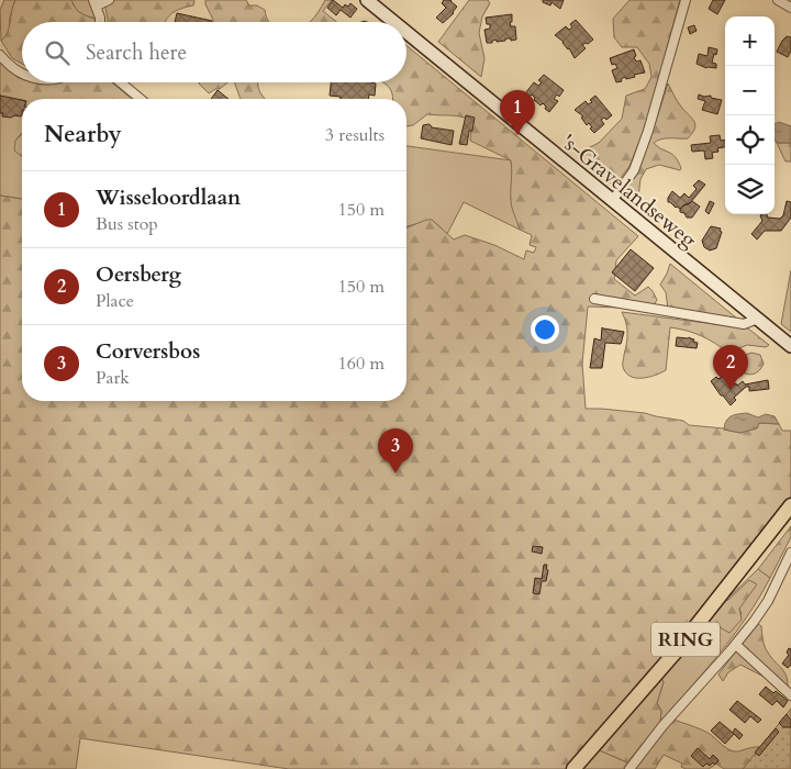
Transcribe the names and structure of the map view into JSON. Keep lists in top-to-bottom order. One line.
{"streets":{"main road":["RING"],"street":["'s-Gravelandseweg"]},"page":{"map_buttons":["+","−"],"search":"Search here","pins":["1","2","3"],"heading":["Nearby","3 results"],"list":[{"mark":"1","name":"Wisseloordlaan","note":"Bus stop","value":"150 m"},{"mark":"2","name":"Oersberg","note":"Place","value":"150 m"},{"mark":"3","name":"Corversbos","note":"Park","value":"160 m"}]}}
